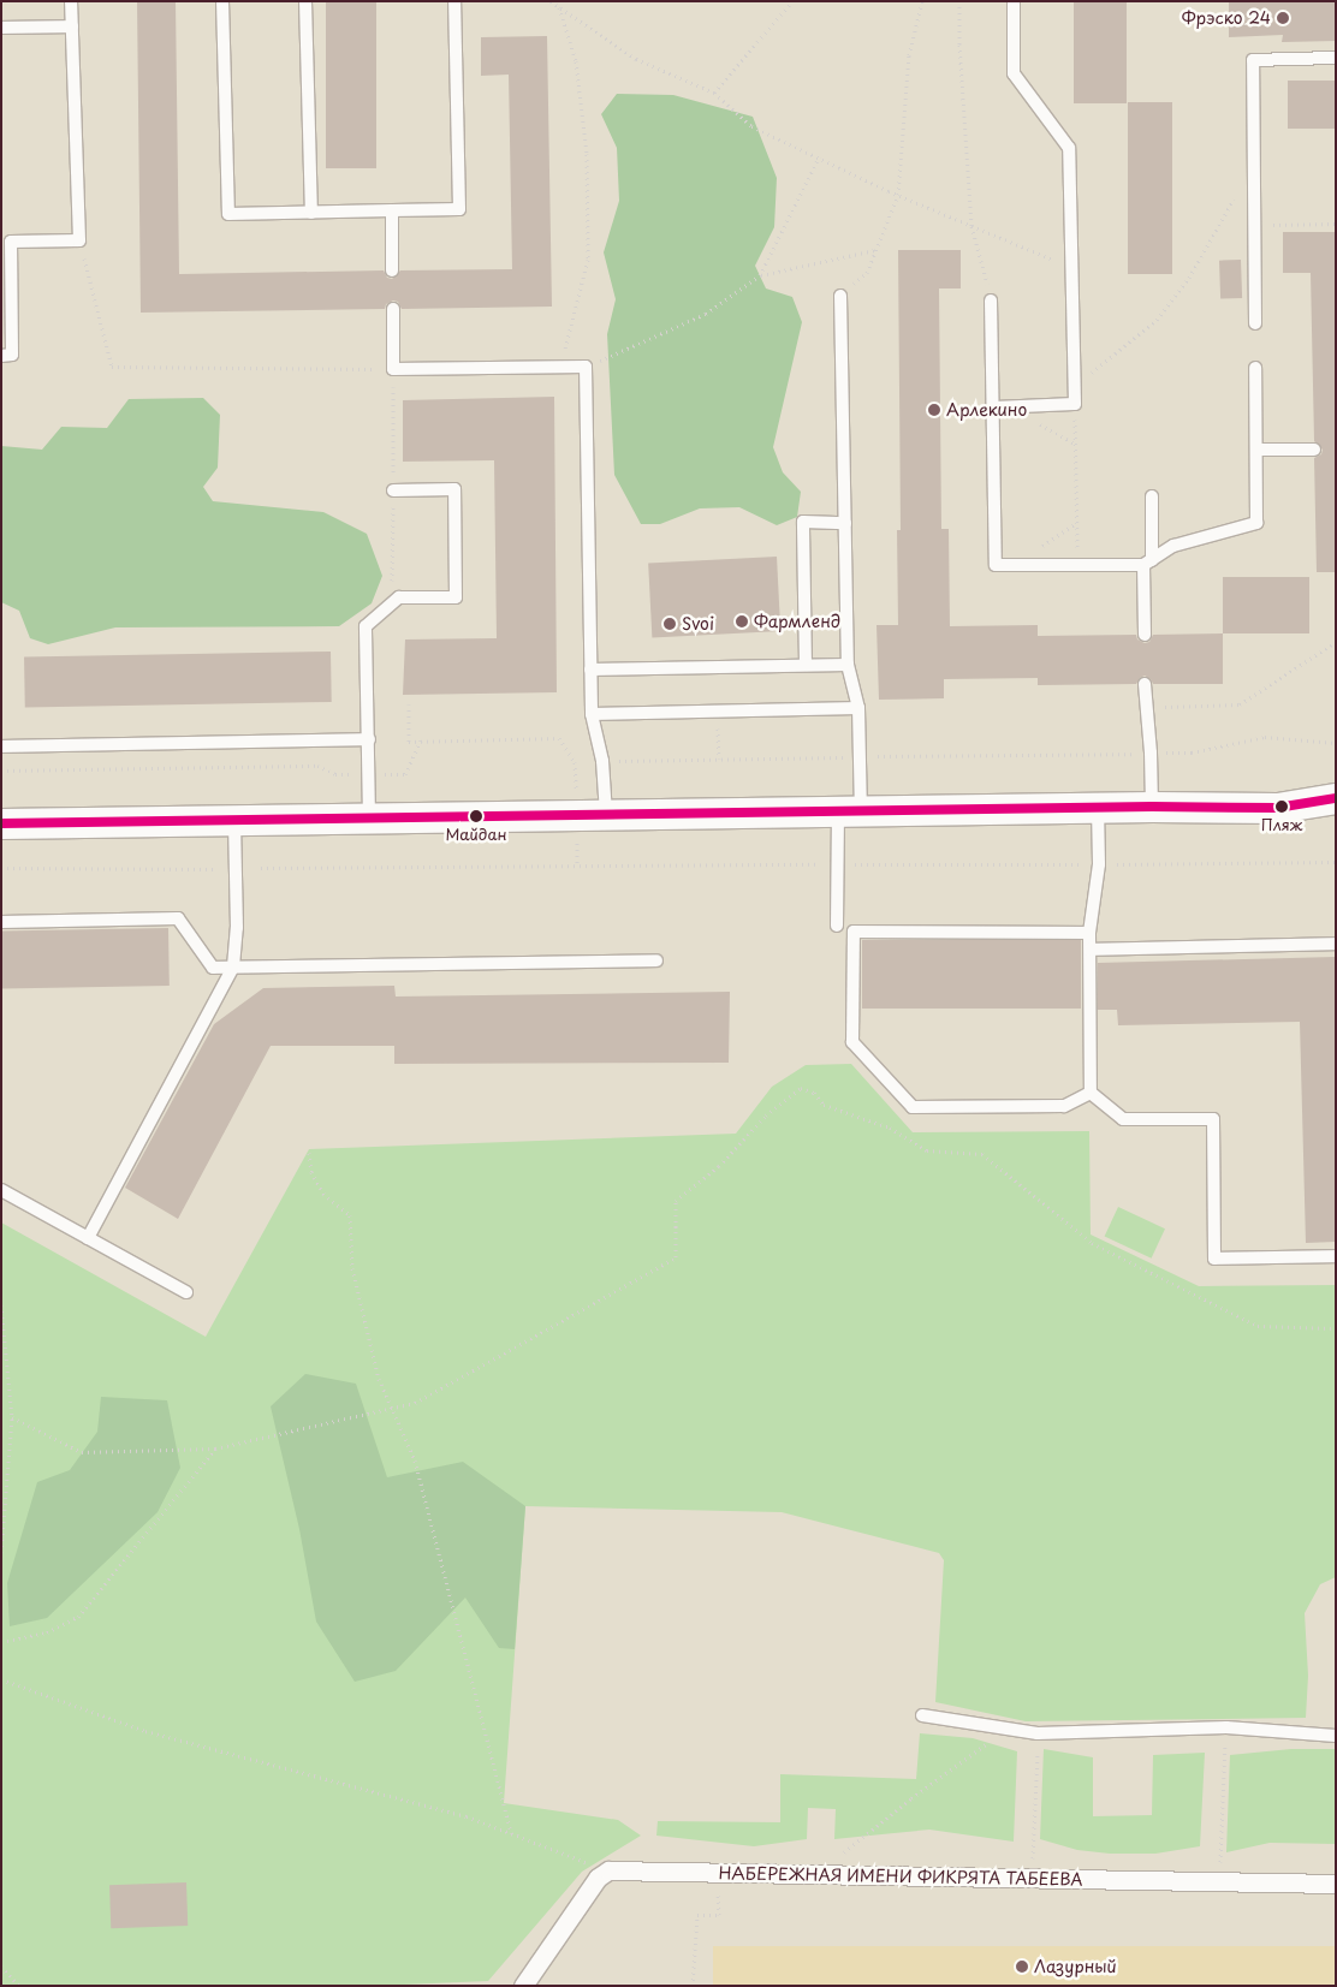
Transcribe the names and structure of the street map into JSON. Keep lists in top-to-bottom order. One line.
{"streets":{"street":["НАБЕРЕЖНАЯ ИМЕНИ ФИКРЯТА ТАБЕЕВА"]},"places":["Фрэско 24","Арлекино","Фармленд","Svoi","Пляж","Майдан","Лазурный"]}
